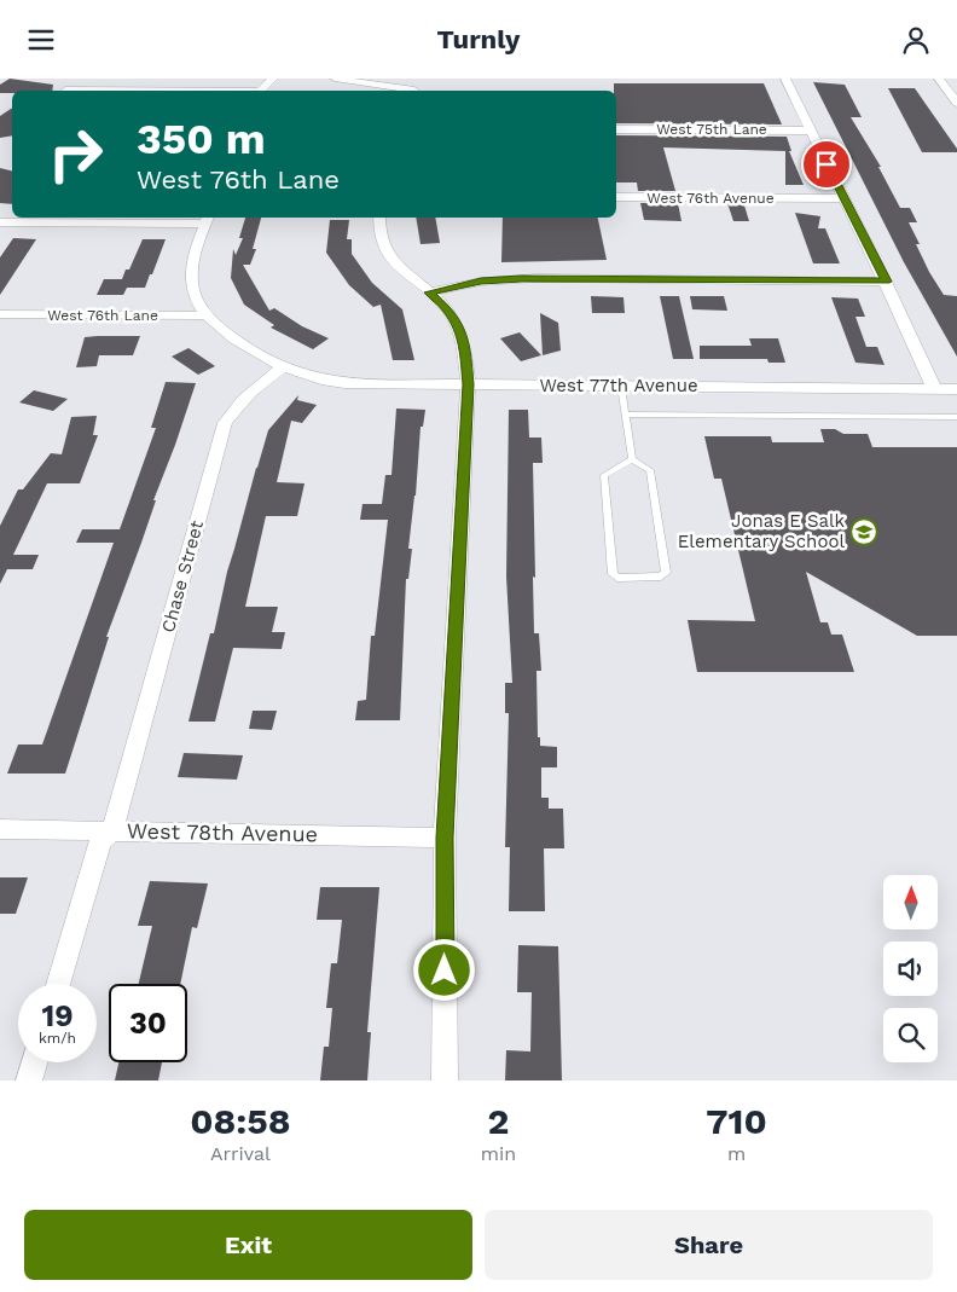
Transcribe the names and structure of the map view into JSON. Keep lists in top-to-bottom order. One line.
{"streets":{"street":["West 75th Lane","West 76th Avenue","West 76th Lane","West 77th Avenue","Chase Street","West 78th Avenue"]},"crossings":[["West 77th Avenue","Chase Street"],["Chase Street","West 78th Avenue"]],"places":{"school or university":["Jonas E Salk Elementary School"]},"north":"top","page":{"header":"Turnly","turn":["350 m","West 76th Lane"],"speed":"19 km/h","limit":"30","eta":["08:58","Arrival","2","min","710","m"],"buttons":["Exit","Share"]}}
